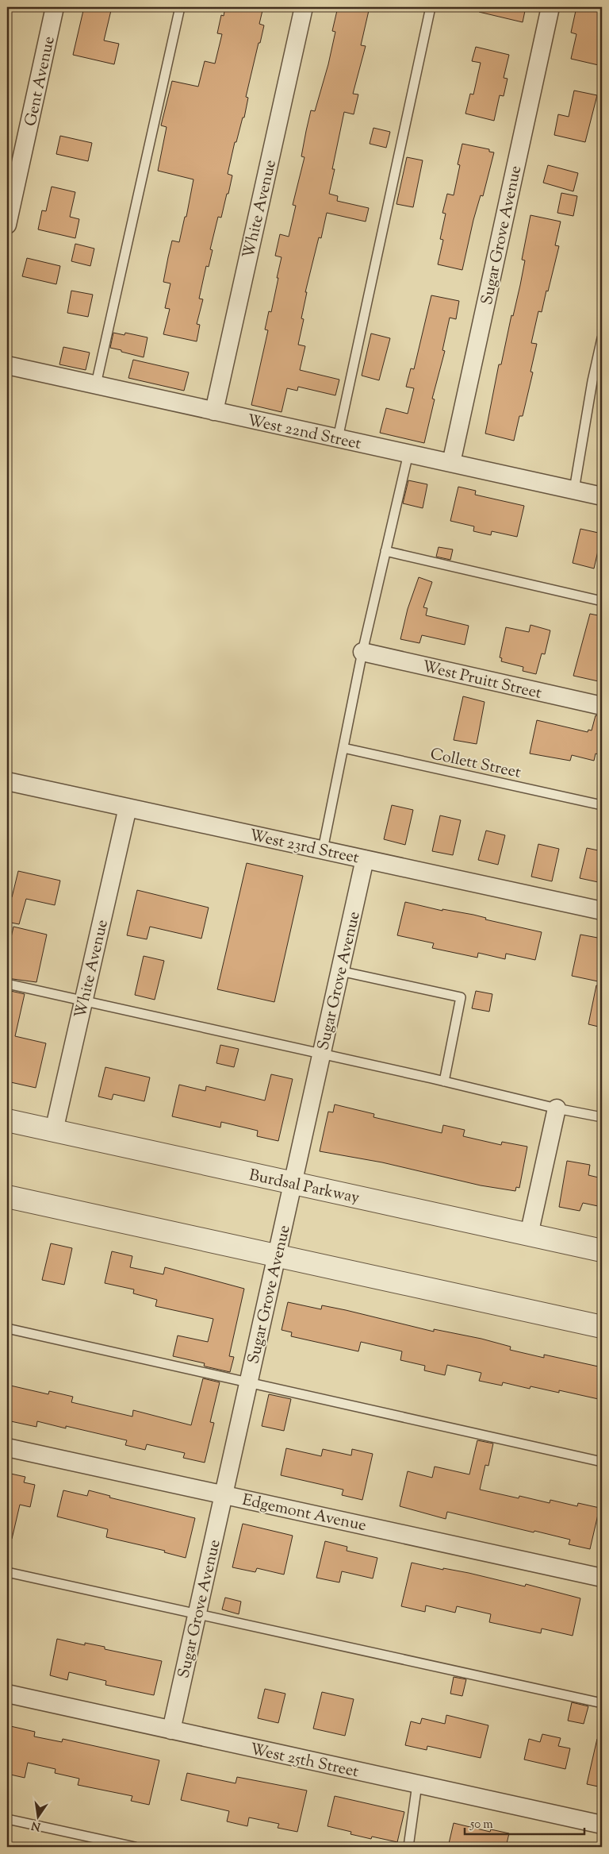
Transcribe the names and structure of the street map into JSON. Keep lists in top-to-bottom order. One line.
{"streets":{"street":["Gent Avenue","White Avenue","Sugar Grove Avenue","West 22nd Street","West Pruitt Street","West 23rd Street","Burdsal Parkway","Edgemont Avenue","West 25th Street"],"lane":["Collett Street"]},"crossings":[["White Avenue","West 22nd Street"],["White Avenue","West 23rd Street"],["White Avenue","Burdsal Parkway"],["Sugar Grove Avenue","West 22nd Street"],["Sugar Grove Avenue","West 23rd Street"],["Sugar Grove Avenue","Burdsal Parkway"],["Sugar Grove Avenue","Edgemont Avenue"],["Sugar Grove Avenue","West 25th Street"]],"scale_bar":"50 m","north":"bottom"}
